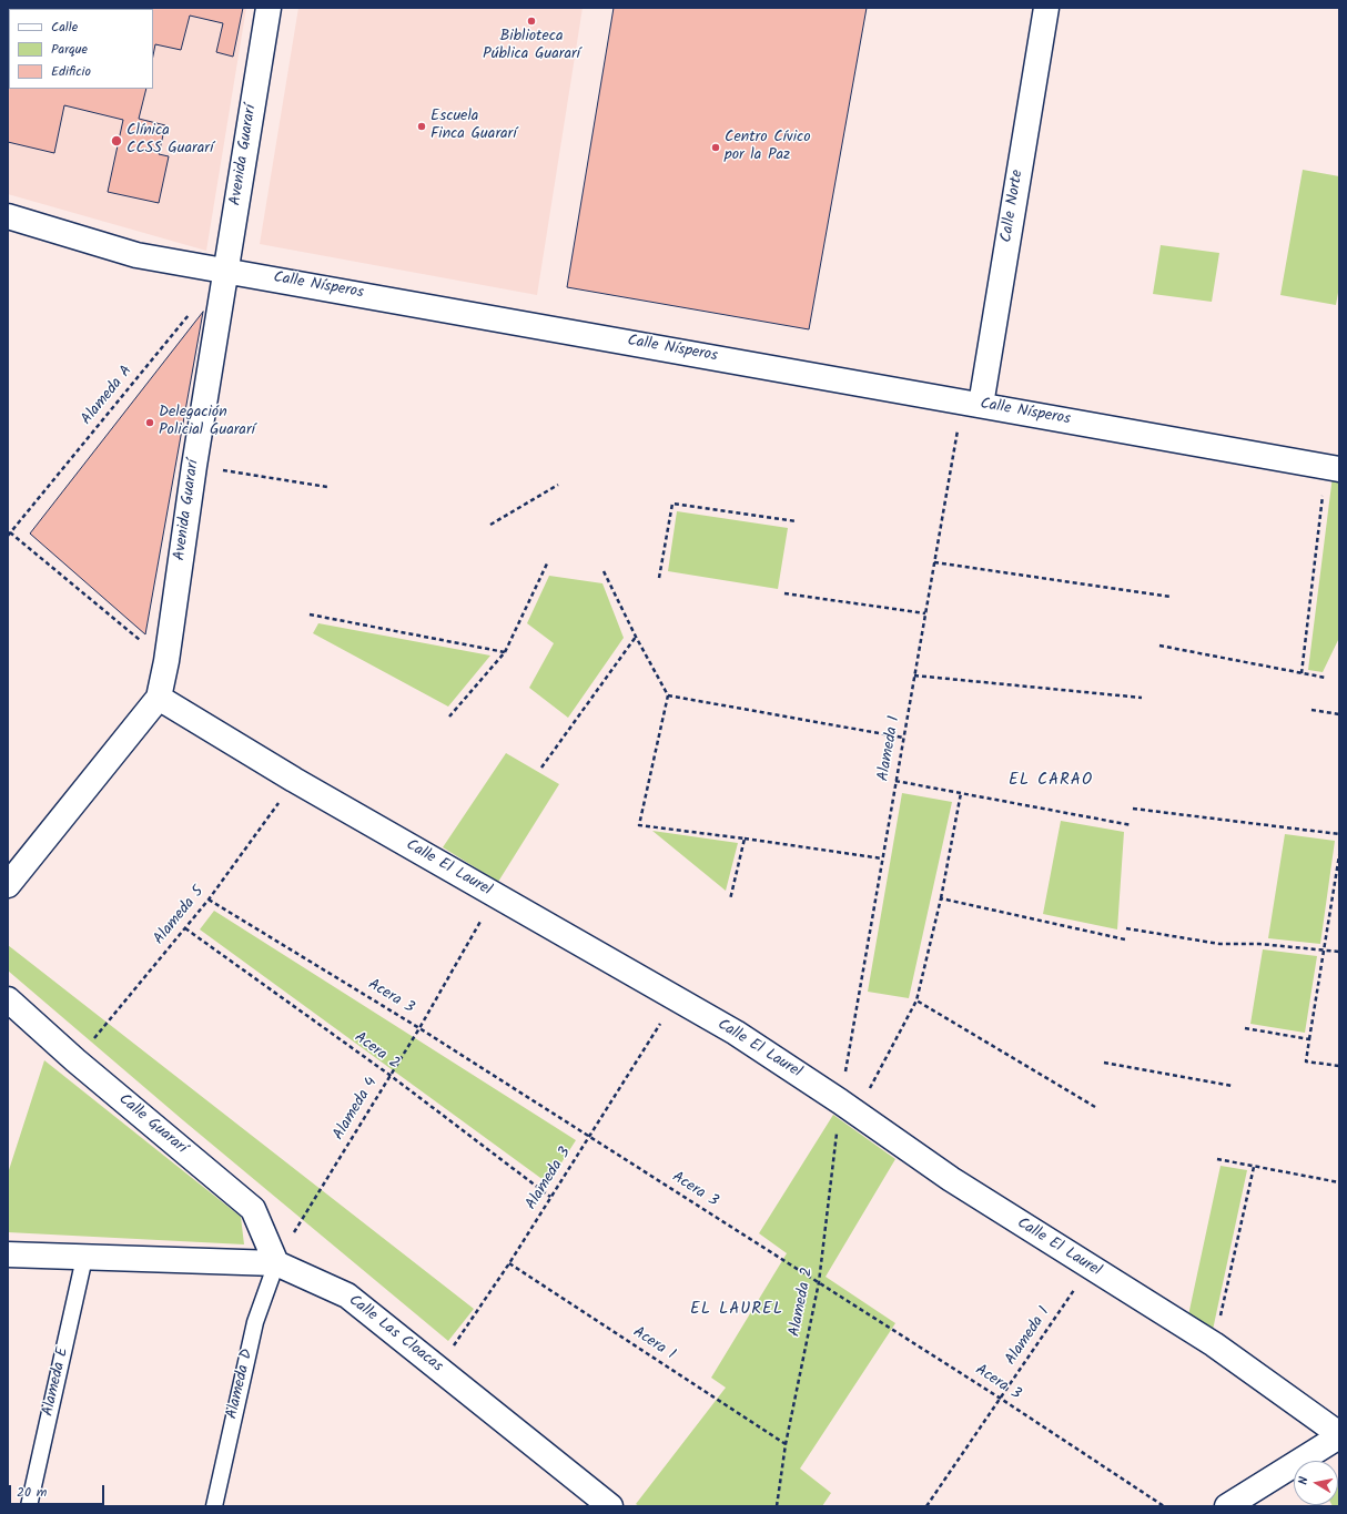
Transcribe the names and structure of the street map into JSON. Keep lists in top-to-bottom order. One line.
{"streets":{"street":["Avenida Guararí","Calle Norte","Calle Nísperos","Calle El Laurel","Calle Guararí","Calle Las Cloacas"],"lane":["Alameda E","Alameda D"],"path":["Alameda A","Alameda 1","Alameda 5","Acera 3","Acera 2","Alameda 4","Alameda 3","Alameda 2","Acera 1"]},"crossings":[["Avenida Guararí","Calle Nísperos"],["Avenida Guararí","Calle El Laurel"],["Calle Norte","Calle Nísperos"],["Calle Norte","Alameda 1"],["Calle Nísperos","Alameda 1"],["Alameda 1","Calle El Laurel"],["Alameda 1","Acera 3"],["Alameda 1","Alameda 2"],["Calle El Laurel","Alameda 5"],["Calle El Laurel","Alameda 4"],["Calle El Laurel","Alameda 3"],["Calle El Laurel","Alameda 2"],["Alameda 5","Acera 3"],["Alameda 5","Acera 2"],["Alameda 5","Calle Guararí"],["Acera 3","Alameda 4"],["Acera 3","Alameda 3"],["Acera 3","Alameda 2"],["Acera 2","Alameda 4"],["Acera 2","Alameda 3"],["Alameda 4","Calle Guararí"],["Alameda 4","Calle Las Cloacas"],["Alameda 4","Alameda D"],["Calle Guararí","Calle Las Cloacas"],["Calle Guararí","Alameda D"],["Alameda 3","Calle Las Cloacas"],["Alameda 3","Acera 1"],["Alameda 2","Acera 1"],["Calle Las Cloacas","Alameda E"],["Calle Las Cloacas","Alameda D"]],"districts":["EL CARAO","EL LAUREL"],"places":["Biblioteca Pública Guararí","Escuela Finca Guararí","Clínica CCSS Guararí","Centro Cívico por la Paz","Delegación Policial Guararí"],"legend":["Calle","Parque","Edificio"],"scale_bar":"20 m","north":"left"}
